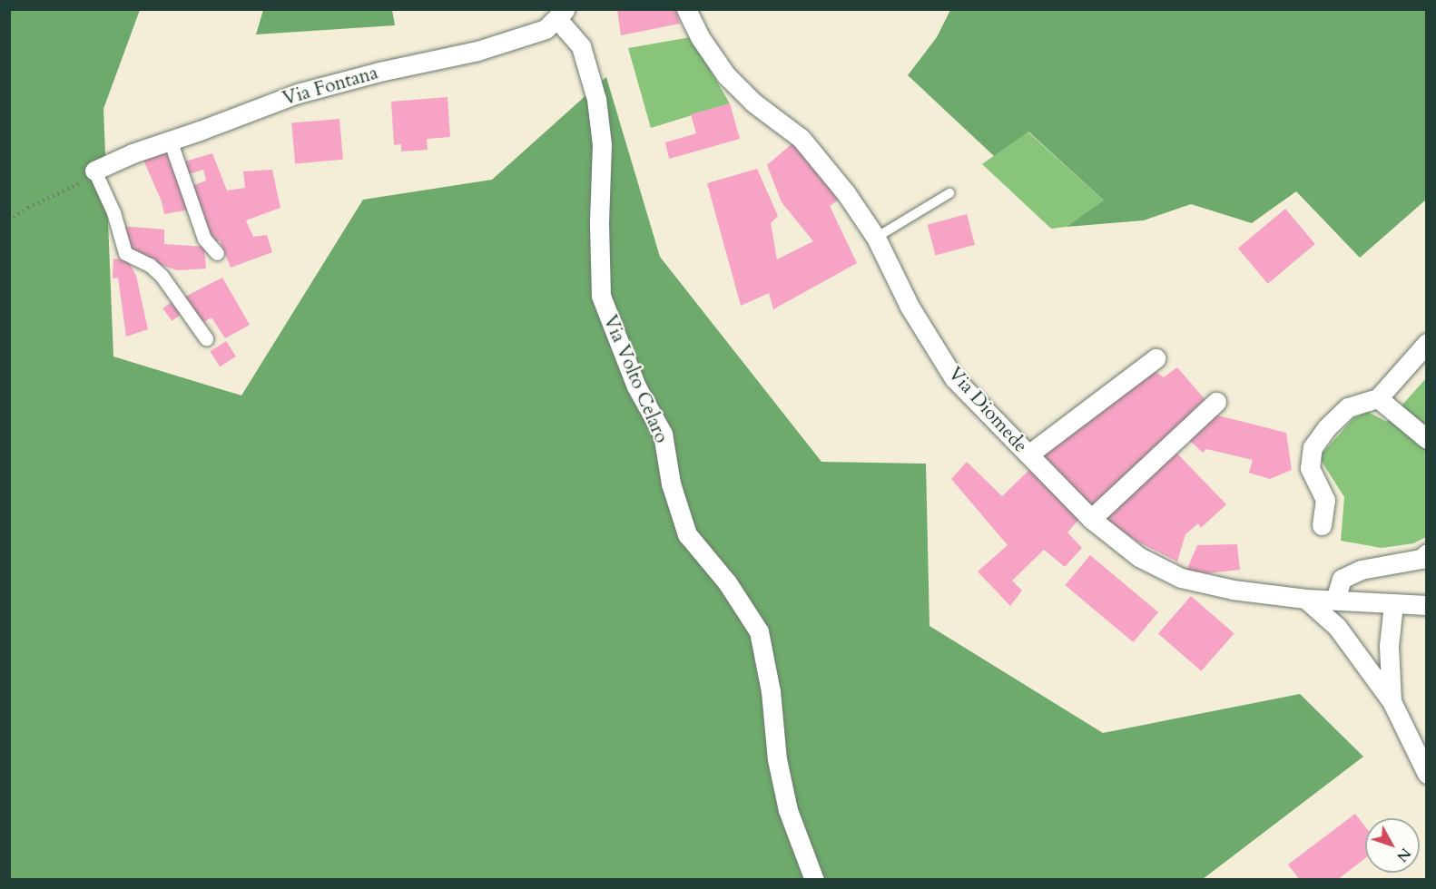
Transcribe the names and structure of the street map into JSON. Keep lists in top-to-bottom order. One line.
{"streets":{"street":["Via Fontana","Via Volto Celaro","Via Diomede"]},"crossings":[["Via Fontana","Via Volto Celaro"]],"north":"bottom right"}
